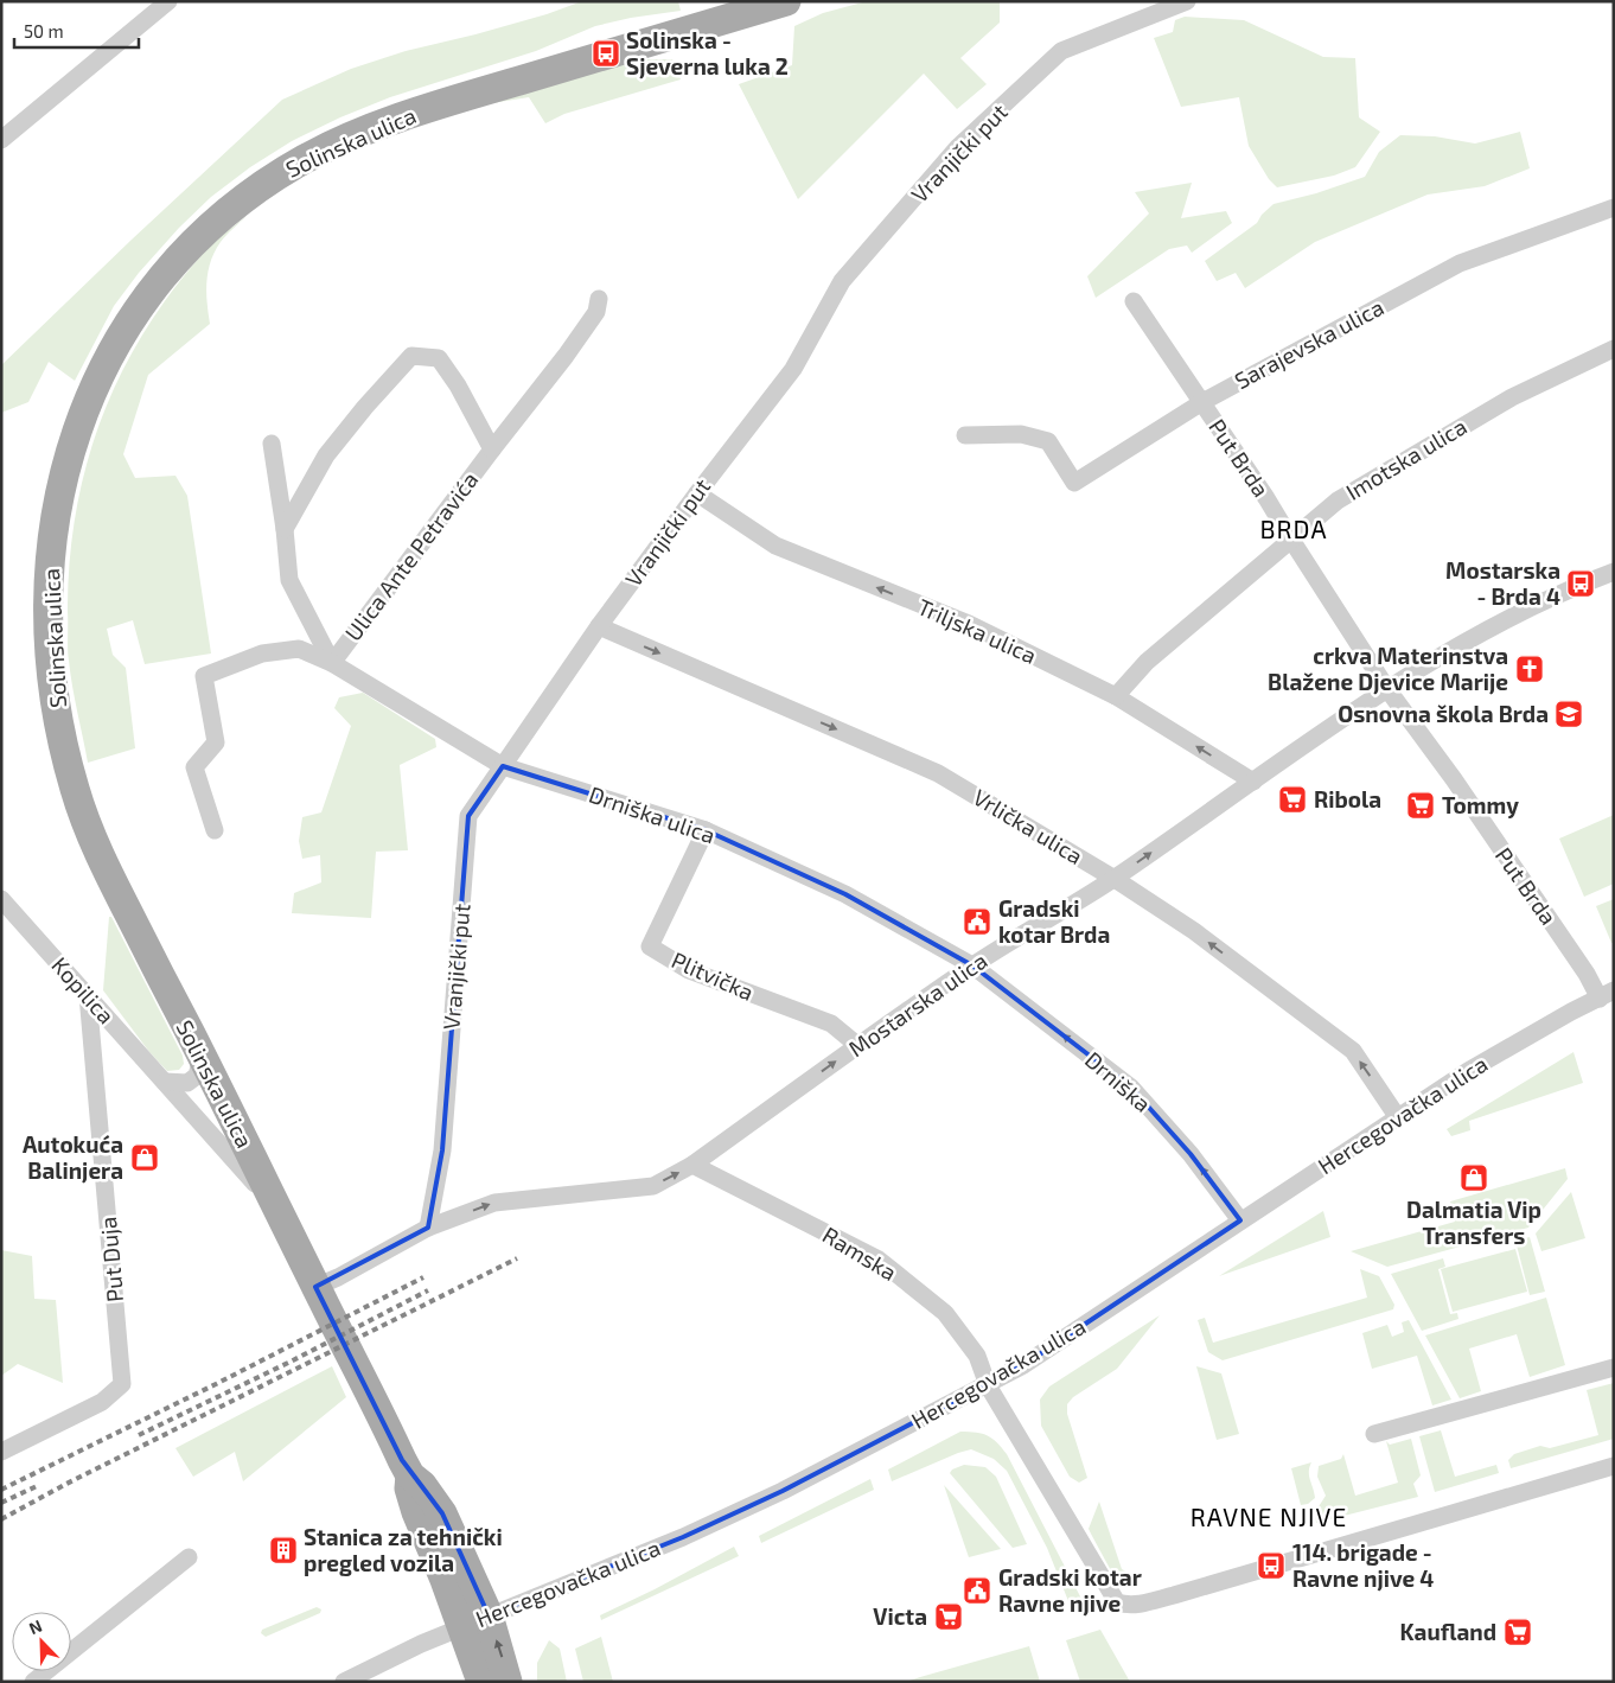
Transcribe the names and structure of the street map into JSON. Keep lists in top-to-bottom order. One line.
{"streets":{"main road":["Solinska ulica"],"street":["Vranjički put","Sarajevska ulica","Put Brda","Imotska ulica","Ulica Ante Petravića","Triljska ulica","Drniška ulica","Vrlička ulica","Plitvička","Kopilica","Mostarska ulica","Drniška","Hercegovačka ulica","Ramska","Put Duja"]},"crossings":[["Solinska ulica","Kopilica"],["Solinska ulica","Mostarska ulica"],["Solinska ulica","Hercegovačka ulica"],["Vranjički put","Triljska ulica"],["Vranjički put","Drniška ulica"],["Vranjički put","Vrlička ulica"],["Vranjički put","Mostarska ulica"],["Sarajevska ulica","Put Brda"],["Put Brda","Imotska ulica"],["Put Brda","Mostarska ulica"],["Put Brda","Hercegovačka ulica"],["Imotska ulica","Triljska ulica"],["Ulica Ante Petravića","Drniška ulica"],["Triljska ulica","Mostarska ulica"],["Drniška ulica","Plitvička"],["Drniška ulica","Mostarska ulica"],["Drniška ulica","Drniška"],["Vrlička ulica","Mostarska ulica"],["Vrlička ulica","Hercegovačka ulica"],["Plitvička","Mostarska ulica"],["Kopilica","Put Duja"],["Mostarska ulica","Drniška"],["Mostarska ulica","Ramska"],["Drniška","Hercegovačka ulica"],["Hercegovačka ulica","Ramska"]],"one_way":["Triljska ulica","Mostarska ulica","Drniška"],"districts":["BRDA","RAVNE NJIVE"],"places":{"bus stop":["Solinska - Sjeverna luka 2","Mostarska - Brda 4","114. brigade - Ravne njive 4"],"church":["crkva Materinstva Blažene Djevice Marije"],"school or university":["Osnovna škola Brda"],"supermarket":["Ribola","Tommy","Victa","Kaufland"],"public building":["Gradski kotar Brda","Gradski kotar Ravne njive"],"shop":["Autokuća Balinjera","Dalmatia Vip Transfers"],"building":["Stanica za tehnički pregled vozila"]},"scale_bar":"50 m","north":"top left"}
